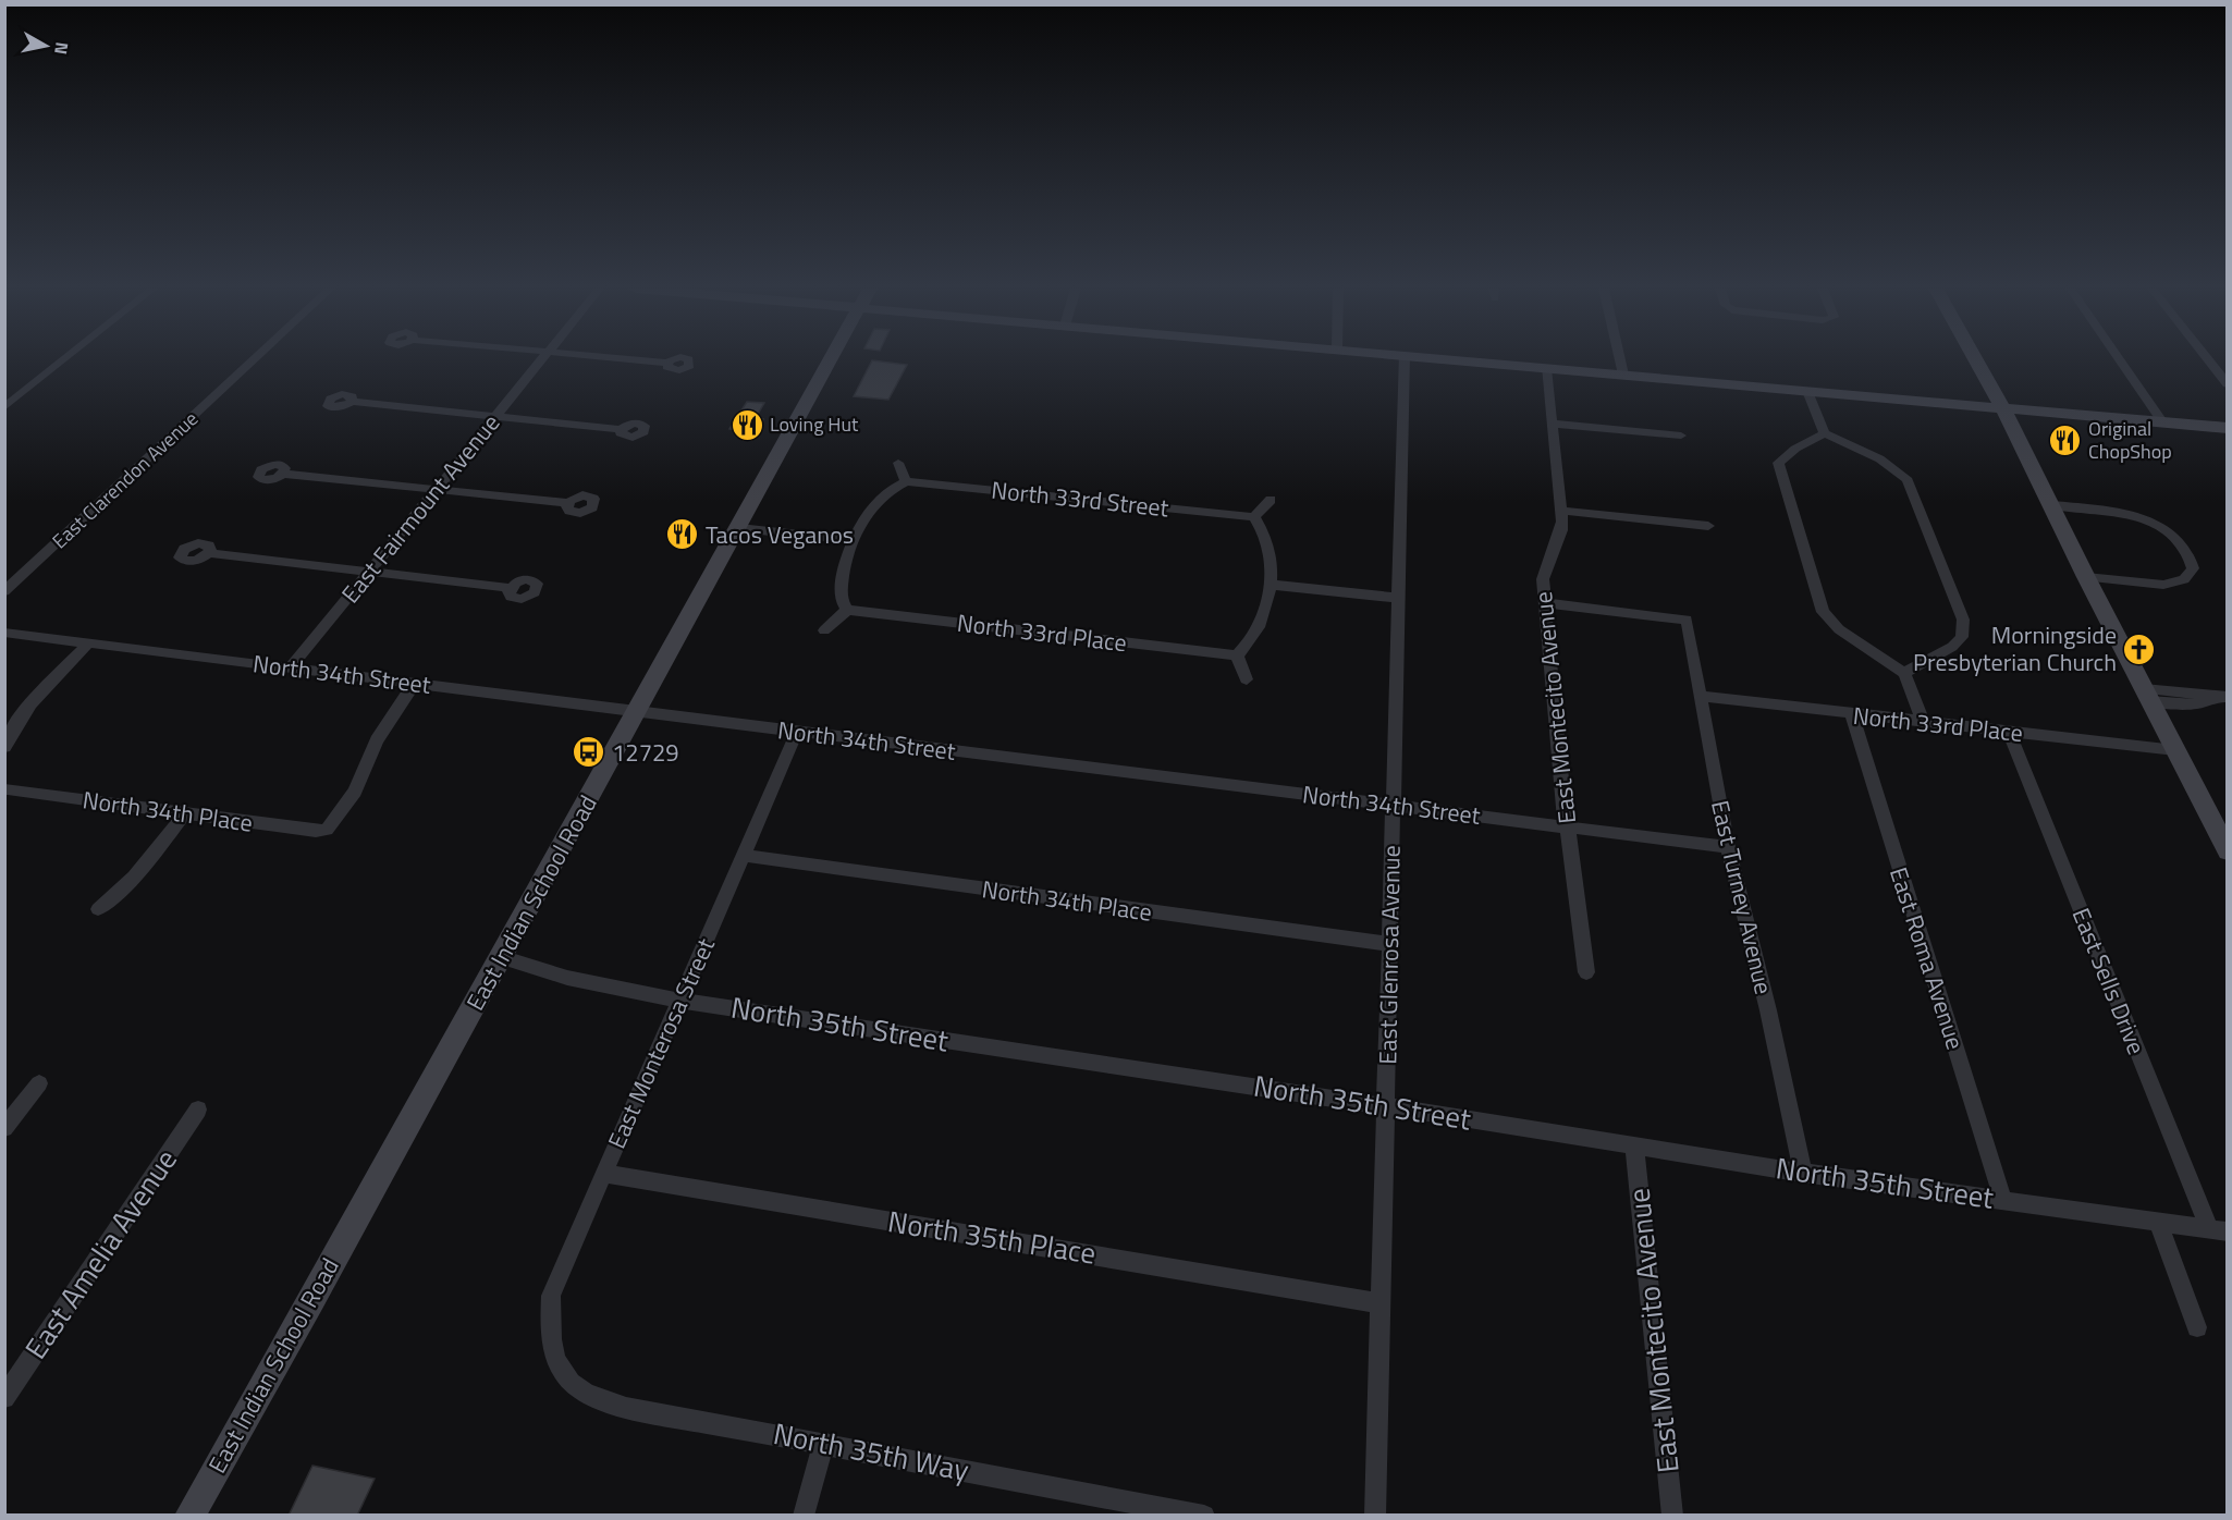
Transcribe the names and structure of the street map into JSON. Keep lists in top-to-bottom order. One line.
{"streets":{"main road":["East Indian School Road"],"street":["East Clarendon Avenue","North 33rd Street","East Fairmount Avenue","North 33rd Place","North 34th Street","East Montecito Avenue","North 34th Place","East Turney Avenue","East Glenrosa Avenue","East Roma Avenue","East Sells Drive","North 35th Street","East Monterosa Street","North 35th Place","East Amelia Avenue","North 35th Way"]},"crossings":[["East Fairmount Avenue","North 34th Street"],["North 33rd Place","East Turney Avenue"],["North 33rd Place","East Roma Avenue"],["North 33rd Place","East Sells Drive"],["North 34th Street","East Montecito Avenue"],["North 34th Street","North 34th Place"],["North 34th Street","East Turney Avenue"],["North 34th Street","East Indian School Road"],["North 34th Street","East Glenrosa Avenue"],["North 34th Street","East Monterosa Street"],["East Montecito Avenue","East Turney Avenue"],["East Montecito Avenue","North 35th Street"],["North 34th Place","East Glenrosa Avenue"],["North 34th Place","East Monterosa Street"],["East Turney Avenue","North 35th Street"],["East Indian School Road","North 35th Street"],["East Glenrosa Avenue","North 35th Street"],["East Glenrosa Avenue","North 35th Place"],["East Roma Avenue","North 35th Street"],["East Sells Drive","North 35th Street"],["North 35th Street","East Monterosa Street"],["East Monterosa Street","North 35th Place"],["East Monterosa Street","North 35th Way"]],"places":{"restaurant":["Loving Hut","Original ChopShop","Tacos Veganos"],"church":["Morningside Presbyterian Church"],"bus stop":["12729"]},"north":"right"}
